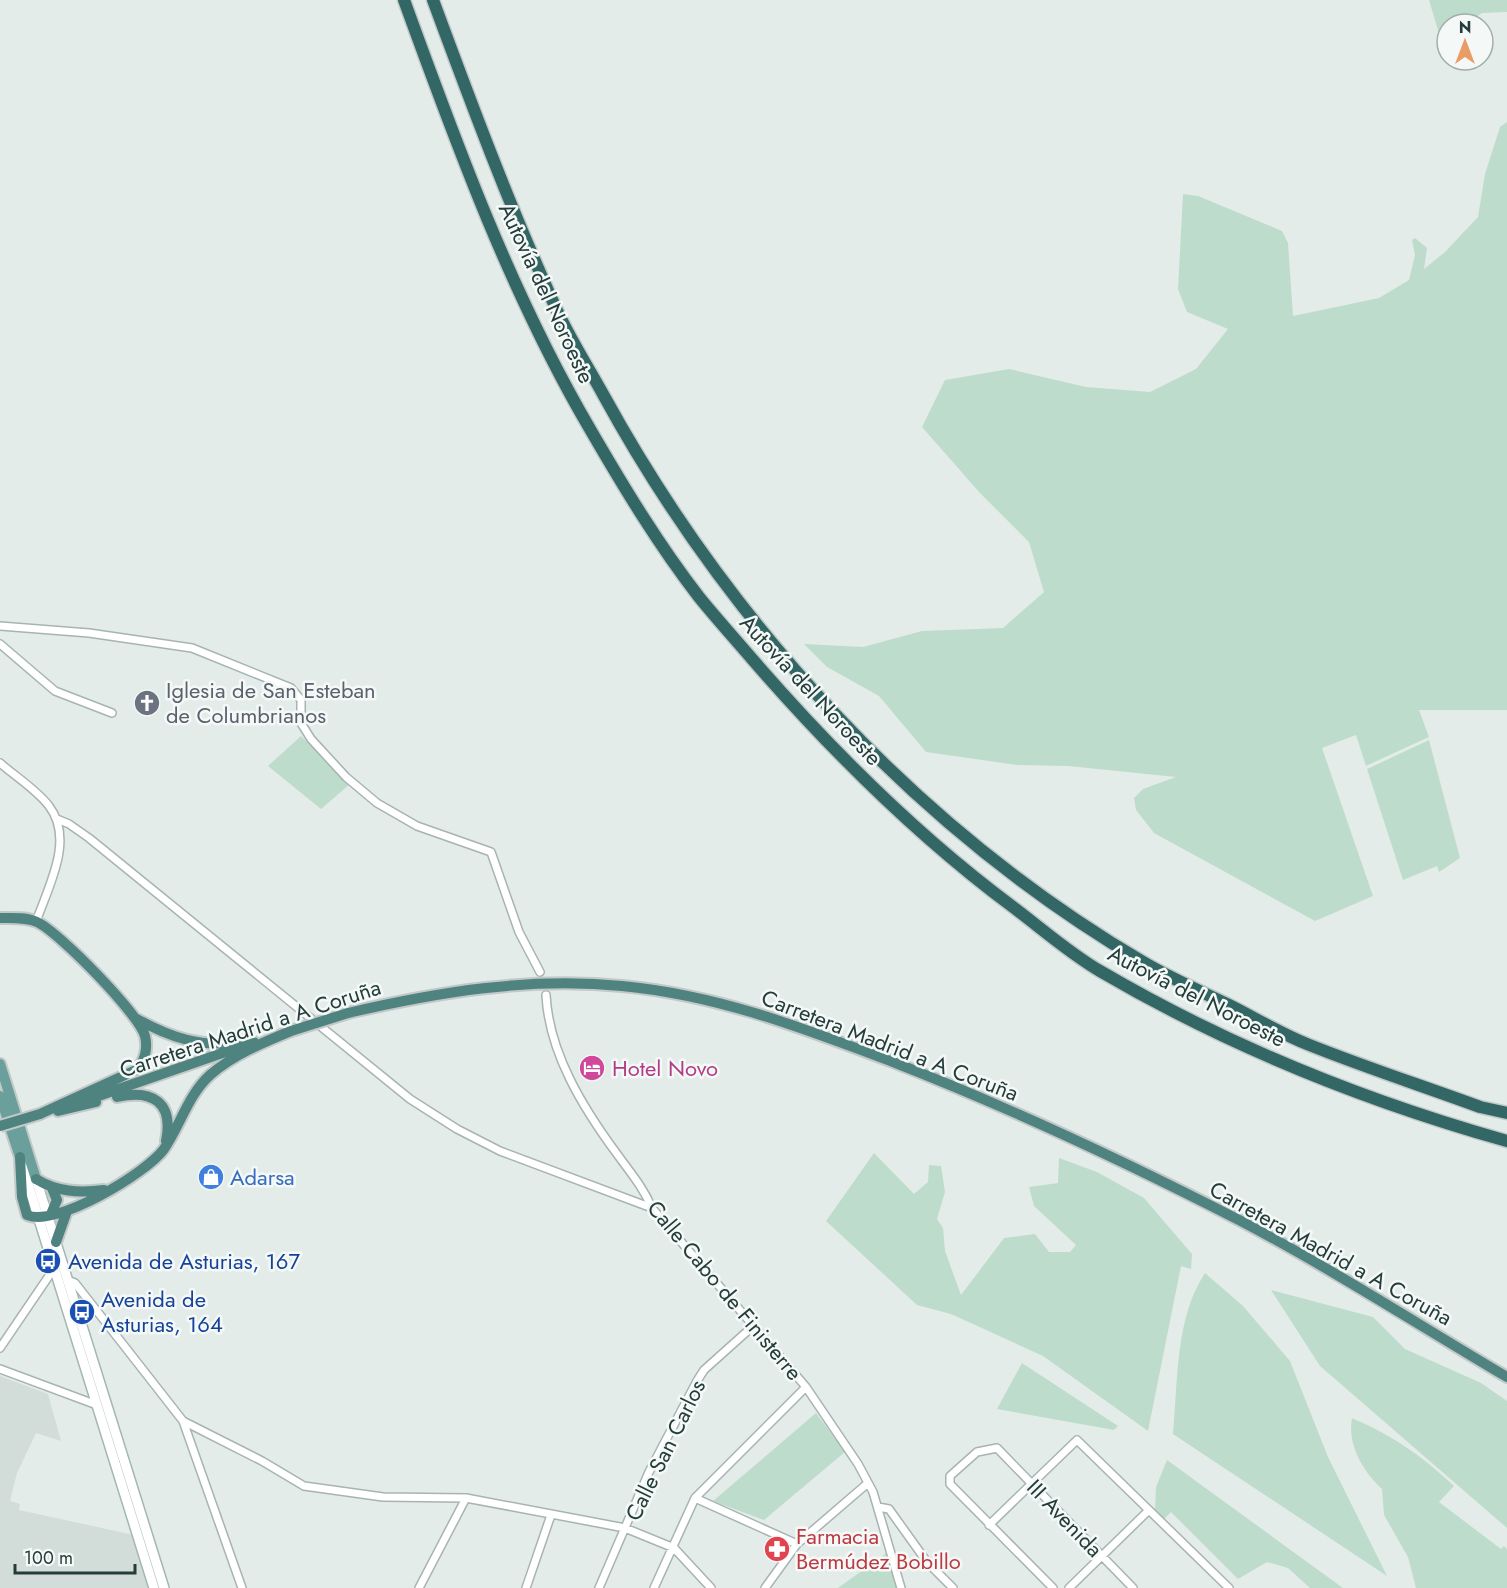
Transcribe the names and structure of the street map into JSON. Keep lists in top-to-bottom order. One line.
{"streets":{"highway":["Autovía del Noroeste","Carretera Madrid a A Coruña"],"street":["Calle Cabo de Finisterre","Calle San Carlos","III Avenida"]},"crossings":[["Calle Cabo de Finisterre","Calle San Carlos"]],"places":{"church":["Iglesia de San Esteban de Columbrianos"],"hotel":["Hotel Novo"],"shop":["Adarsa"],"bus stop":["Avenida de Asturias, 167","Avenida de Asturias, 164"],"pharmacy":["Farmacia Bermúdez Bobillo"]},"scale_bar":"100 m","north":"top"}
